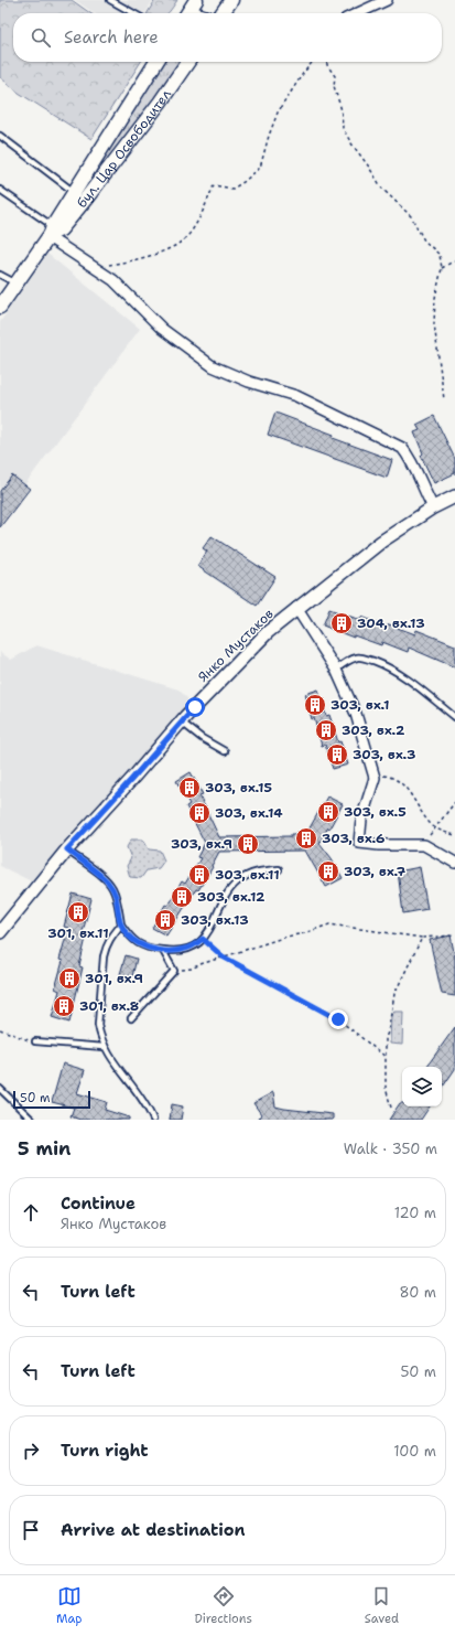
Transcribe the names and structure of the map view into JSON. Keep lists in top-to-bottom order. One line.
{"streets":{"main road":["бул. Цар Освободител"],"street":["Янко Мустаков"]},"places":{"building":["304, вх.13","303, вх.1","303, вх.2","303, вх.3","303, вх.15","303, вх.5","303, вх.14","303, вх.6","303, вх.9","303, вх.7","303, вх.11","303, вх.12","301, вх.11","303, вх.13","301, вх.9","301, вх.8"]},"scale_bar":"50 m","page":{"search":"Search here","scale":"50 m","heading":["5 min","Walk · 350 m"],"list":[["Continue","Янко Мустаков","120 m"],["Turn left","80 m"],["Turn left","50 m"],["Turn right","100 m"],"Arrive at destination"],"nav":["Map","Directions","Saved"]}}
